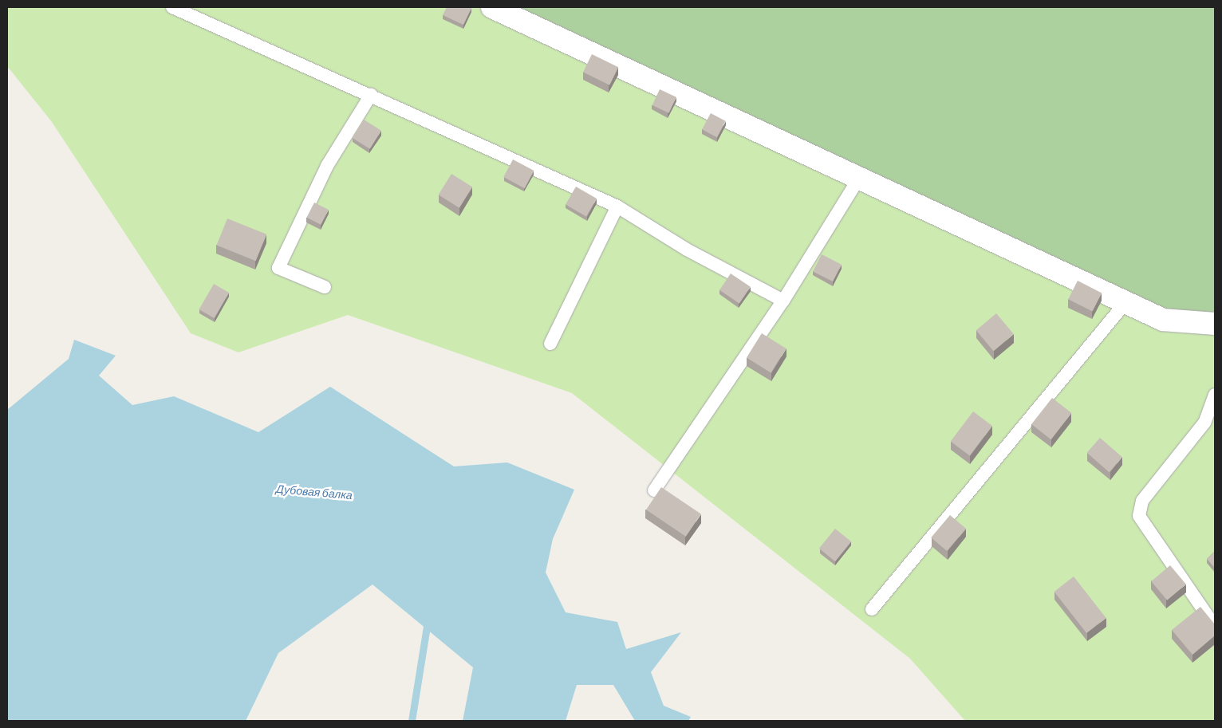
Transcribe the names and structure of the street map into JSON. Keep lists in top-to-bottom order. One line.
{"water":["Дубовая балка"]}
